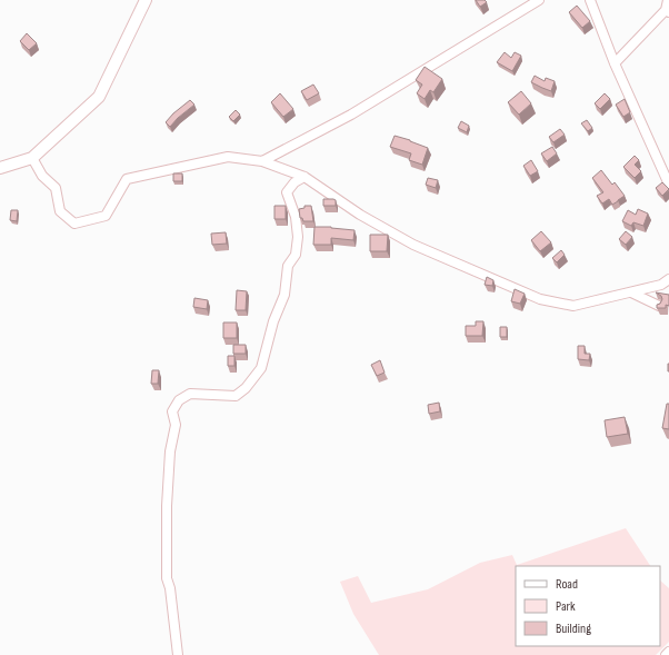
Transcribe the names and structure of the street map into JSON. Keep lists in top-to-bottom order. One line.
{"legend":["Road","Park","Building"]}
